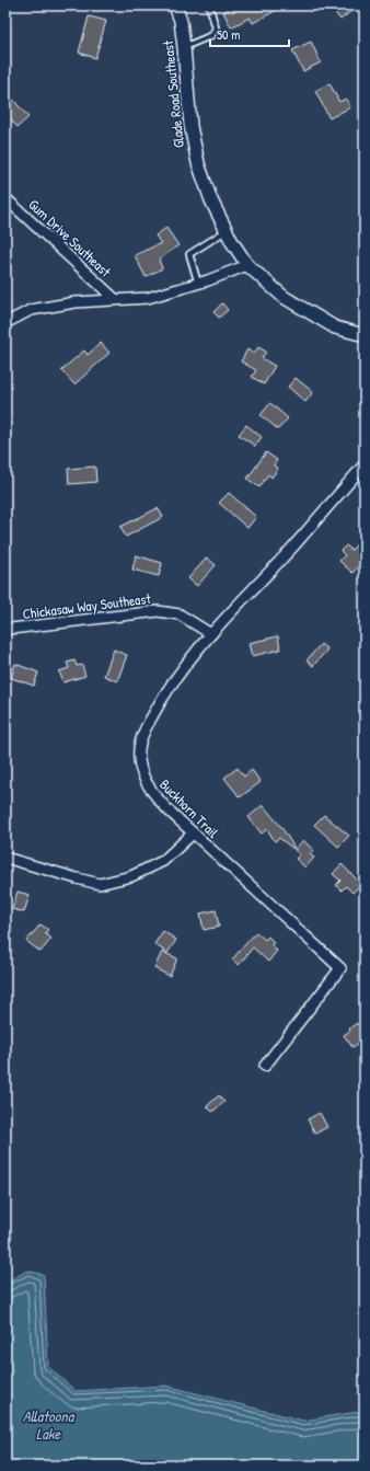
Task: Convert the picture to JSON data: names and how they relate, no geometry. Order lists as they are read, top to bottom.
{
  "streets": {
    "street": [
      "Glade Road Southeast",
      "Gum Drive Southeast",
      "Chickasaw Way Southeast",
      "Buckhorn Trail"
    ]
  },
  "crossings": [
    ["Chickasaw Way Southeast", "Buckhorn Trail"]
  ],
  "water": ["Allatoona Lake"],
  "scale_bar": "50 m"
}
